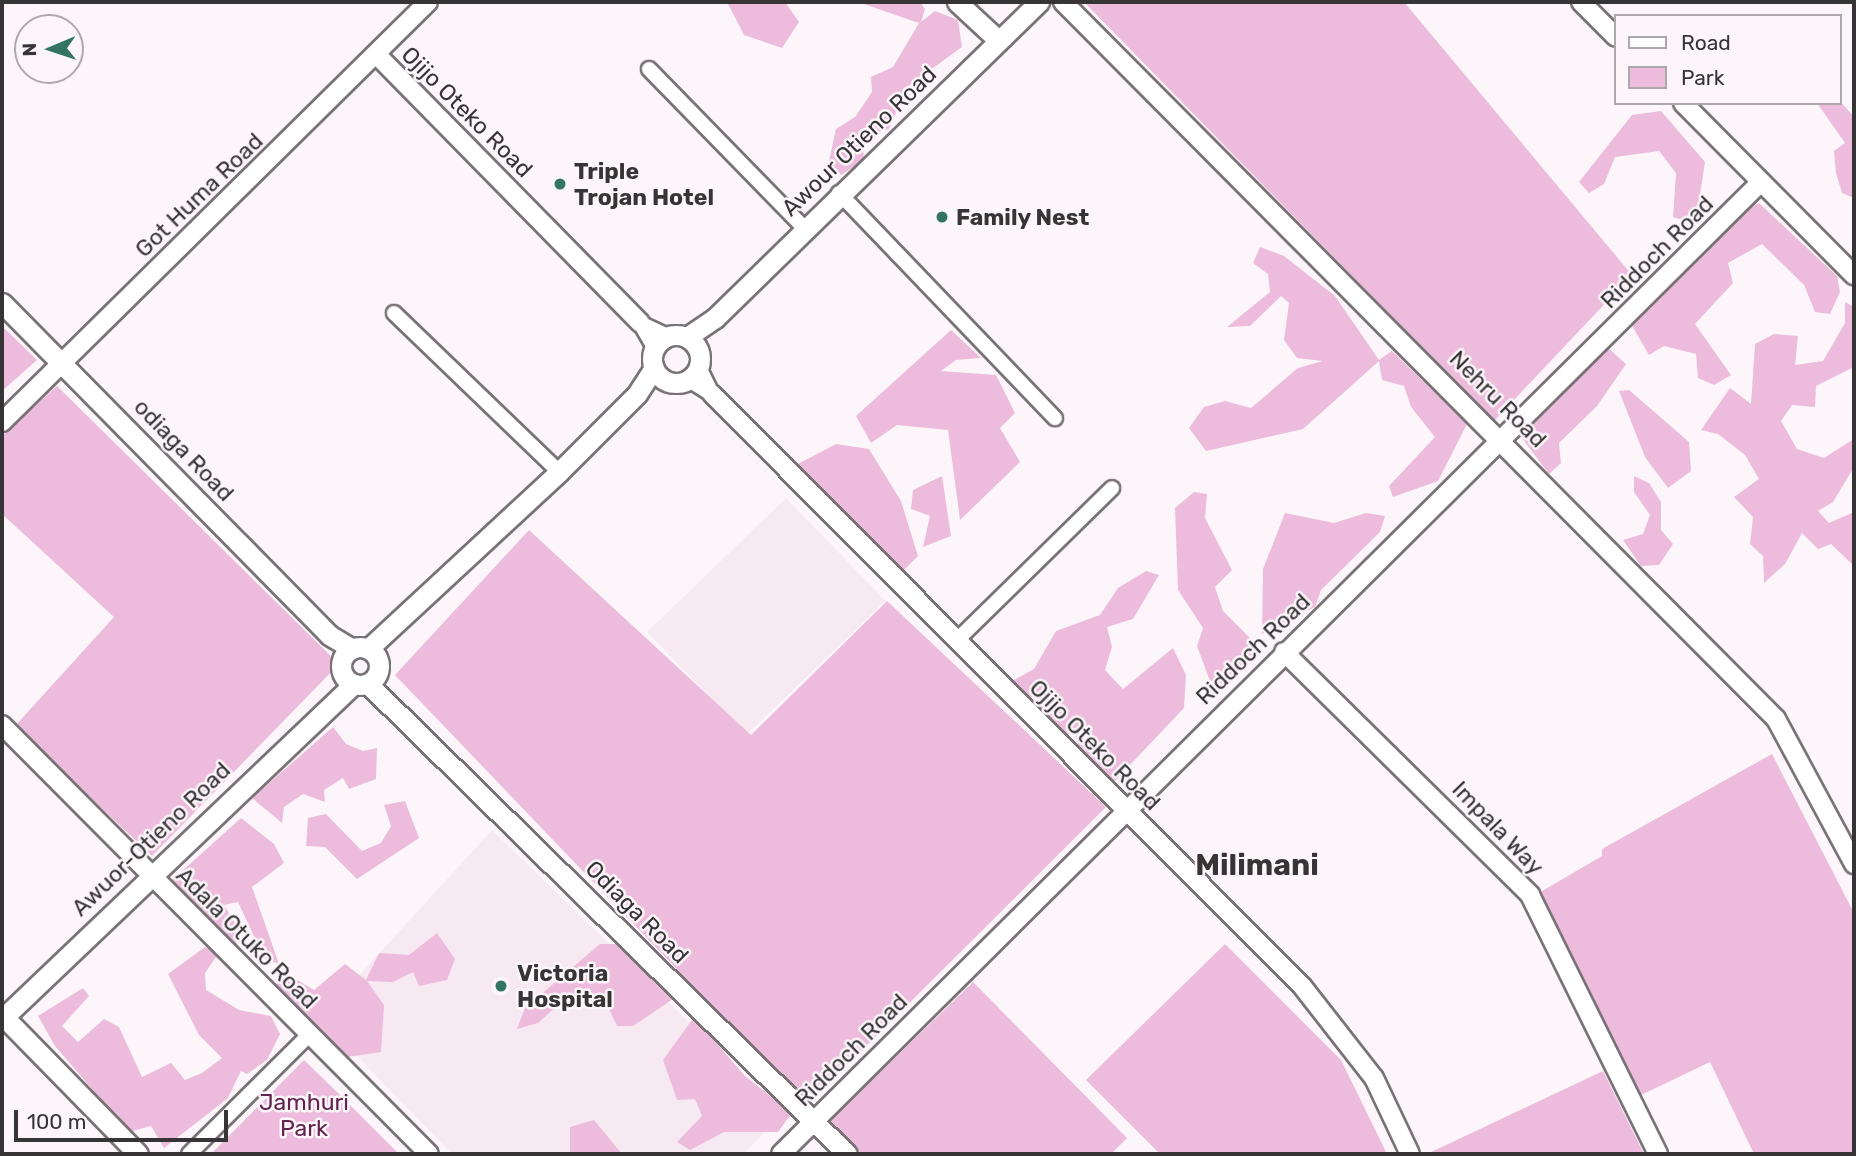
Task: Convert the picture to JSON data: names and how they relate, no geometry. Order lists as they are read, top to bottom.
{
  "streets": {
    "main road": [
      "Awour Otieno Road",
      "odiaga Road",
      "Awuor-Otieno Road",
      "Odiaga Road"
    ],
    "street": [
      "Ojijo Oteko Road",
      "Got Huma Road",
      "Riddoch Road",
      "Nehru Road",
      "Impala Way",
      "Adala Otuko Road"
    ]
  },
  "crossings": [
    ["Ojijo Oteko Road", "Awour Otieno Road"],
    ["Ojijo Oteko Road", "Got Huma Road"],
    ["Ojijo Oteko Road", "Riddoch Road"],
    ["Got Huma Road", "odiaga Road"],
    ["Riddoch Road", "Nehru Road"],
    ["Riddoch Road", "Impala Way"],
    ["Riddoch Road", "Odiaga Road"],
    ["odiaga Road", "Awuor-Otieno Road"],
    ["odiaga Road", "Odiaga Road"],
    ["Awuor-Otieno Road", "Odiaga Road"],
    ["Awuor-Otieno Road", "Adala Otuko Road"]
  ],
  "districts": ["Milimani"],
  "parks": ["Jamhuri Park"],
  "places": ["Triple Trojan Hotel", "Family Nest", "Victoria Hospital"],
  "legend": ["Road", "Park"],
  "scale_bar": "100 m",
  "north": "left"
}
